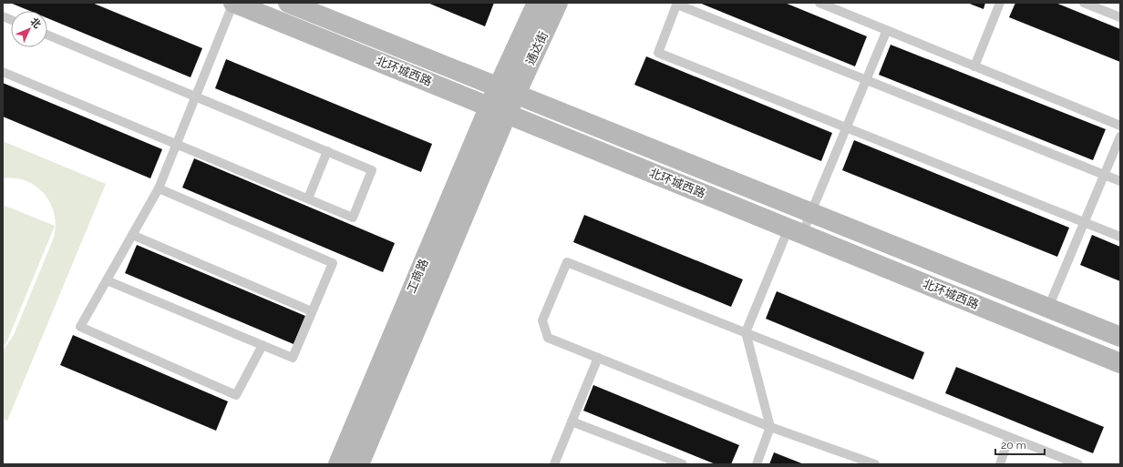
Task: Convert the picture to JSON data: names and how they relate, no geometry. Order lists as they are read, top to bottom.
{
  "streets": {
    "main road": ["通达街", "北环城西路", "工商路"]
  },
  "crossings": [
    ["通达街", "北环城西路"],
    ["通达街", "工商路"],
    ["北环城西路", "工商路"]
  ],
  "scale_bar": "20 m",
  "north": "top right"
}
